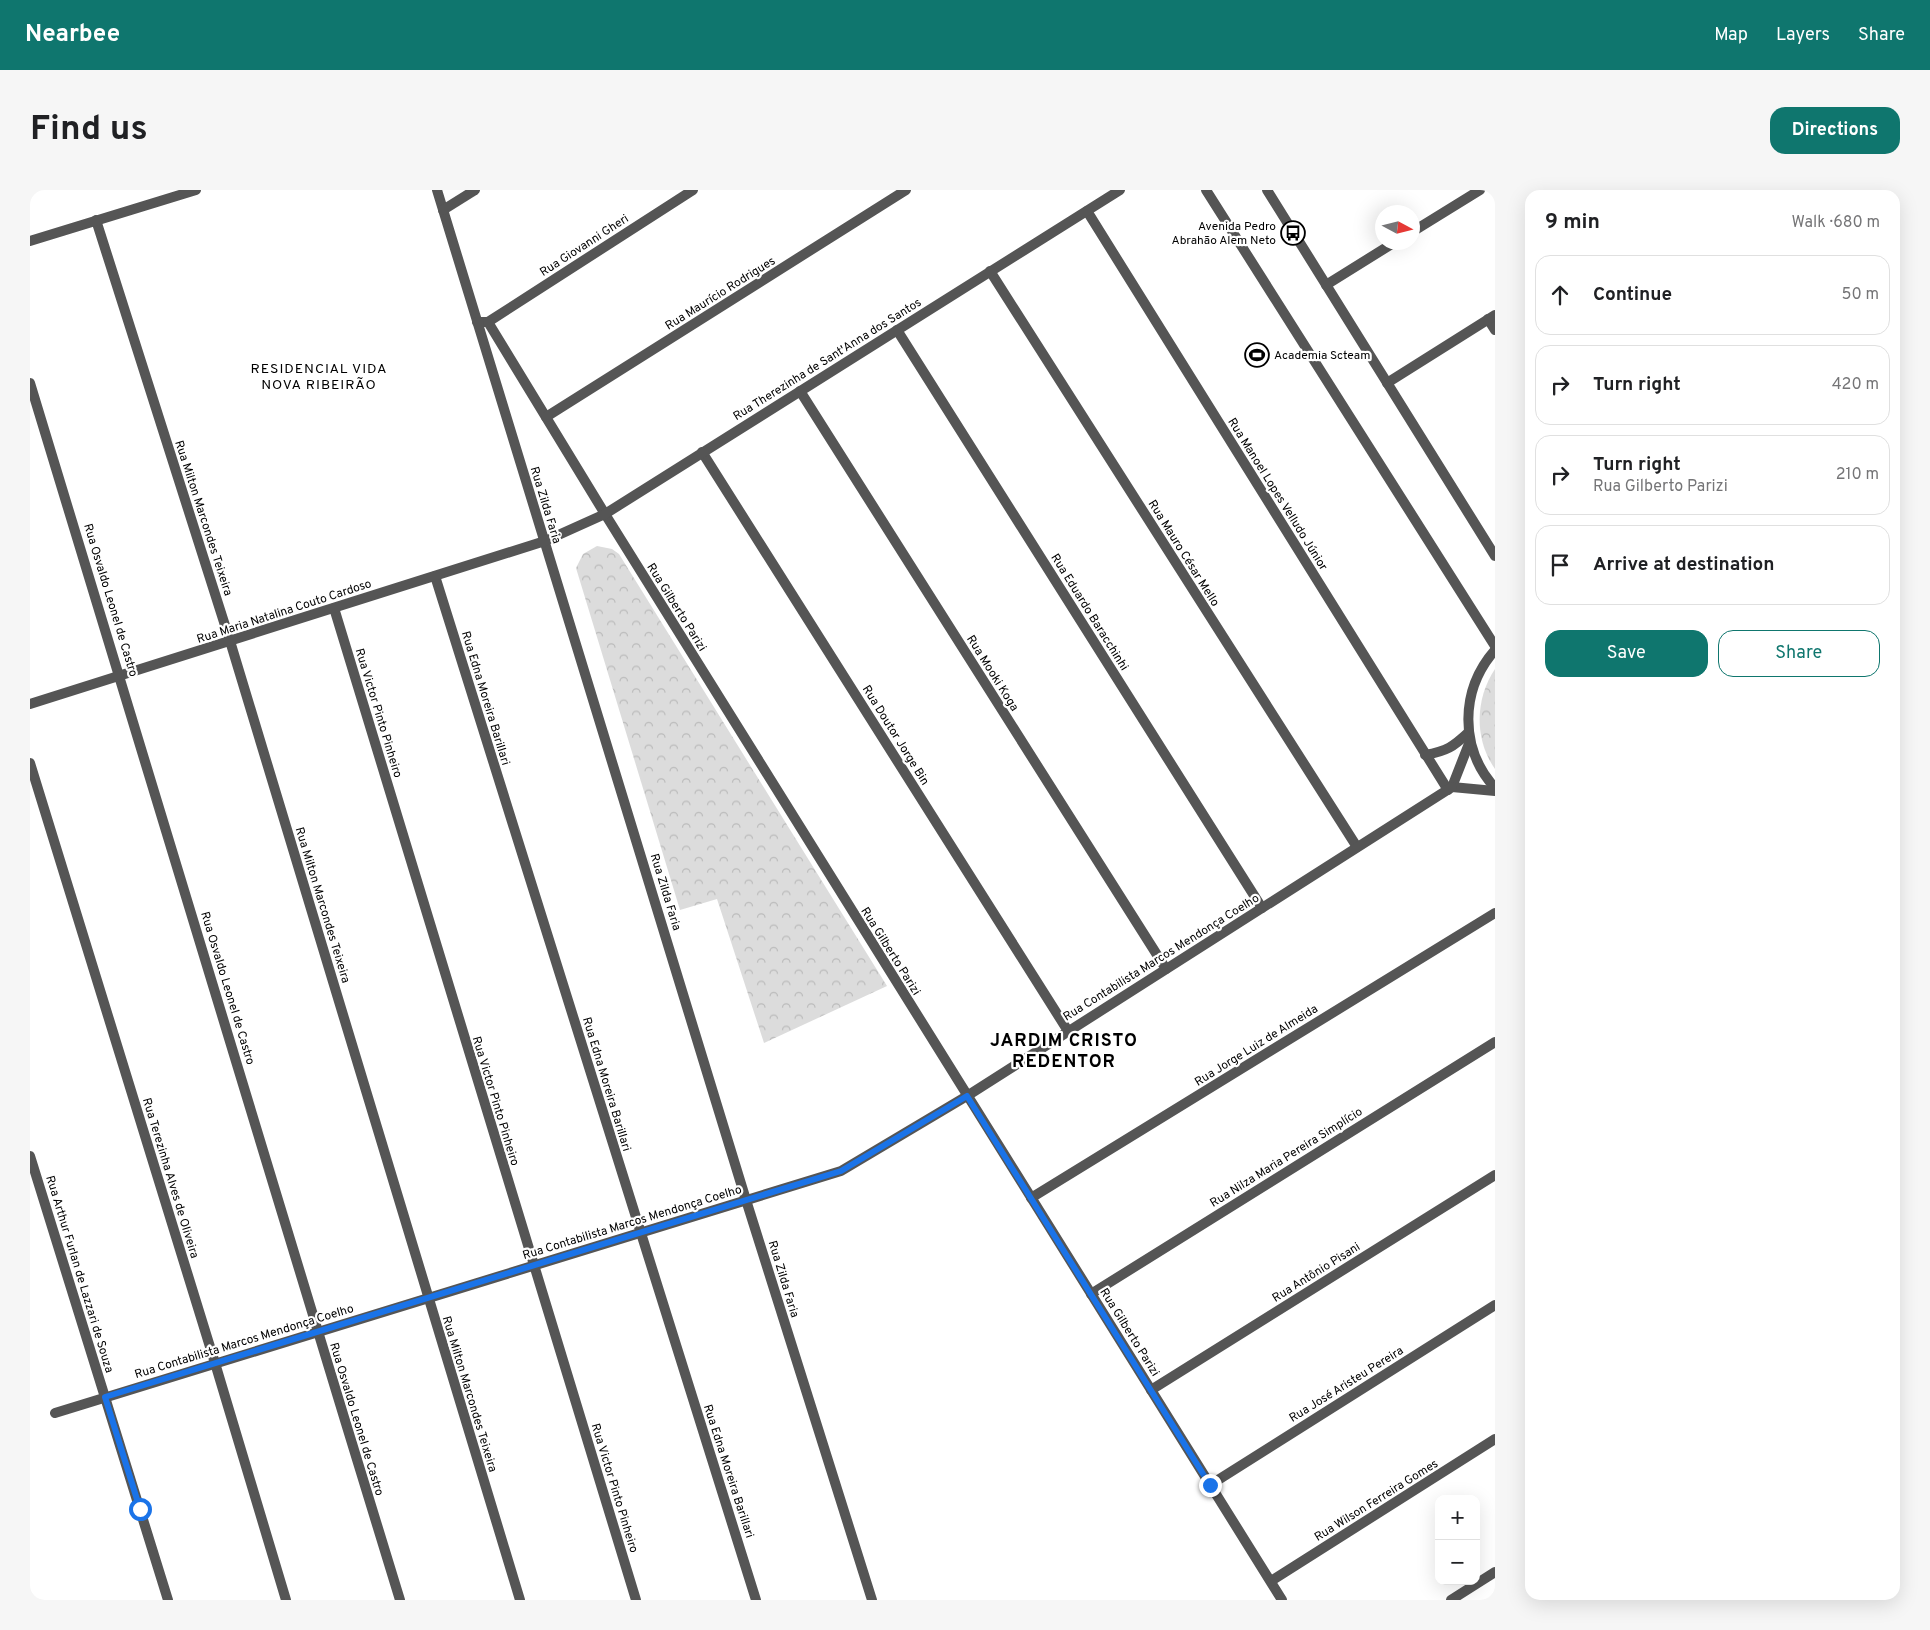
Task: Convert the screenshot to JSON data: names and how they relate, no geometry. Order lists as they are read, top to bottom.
{
  "streets": {
    "street": [
      "Rua Giovanni Gheri",
      "Rua Maurício Rodrigues",
      "Rua Therezinha de Sant'Anna dos Santos",
      "Rua Manoel Lopes Velludo Júnior",
      "Rua Zilda Faria",
      "Rua Milton Marcondes Teixeira",
      "Rua Mauro César Mello",
      "Rua Osvaldo Leonel de Castro",
      "Rua Gilberto Parizi",
      "Rua Maria Natalina Couto Cardoso",
      "Rua Eduardo Baracchinhi",
      "Rua Mooki Koga",
      "Rua Edna Moreira Barillari",
      "Rua Victor Pinto Pinheiro",
      "Rua Doutor Jorge Bin",
      "Rua Contabilista Marcos Mendonça Coelho",
      "Rua Jorge Luiz de Almeida",
      "Rua Nilza Maria Pereira Simplício",
      "Rua Terezinha Alves de Oliveira",
      "Rua Antônio Pisani",
      "Rua Arthur Furlan de Lazzari de Souza",
      "Rua José Aristeu Pereira",
      "Rua Wilson Ferreira Gomes"
    ]
  },
  "crossings": [
    ["Rua Giovanni Gheri", "Rua Gilberto Parizi"],
    ["Rua Maurício Rodrigues", "Rua Gilberto Parizi"],
    ["Rua Therezinha de Sant'Anna dos Santos", "Rua Manoel Lopes Velludo Júnior"],
    ["Rua Therezinha de Sant'Anna dos Santos", "Rua Zilda Faria"],
    ["Rua Therezinha de Sant'Anna dos Santos", "Rua Mauro César Mello"],
    ["Rua Therezinha de Sant'Anna dos Santos", "Rua Gilberto Parizi"],
    ["Rua Therezinha de Sant'Anna dos Santos", "Rua Maria Natalina Couto Cardoso"],
    ["Rua Therezinha de Sant'Anna dos Santos", "Rua Eduardo Baracchinhi"],
    ["Rua Therezinha de Sant'Anna dos Santos", "Rua Mooki Koga"],
    ["Rua Therezinha de Sant'Anna dos Santos", "Rua Doutor Jorge Bin"],
    ["Rua Manoel Lopes Velludo Júnior", "Rua Contabilista Marcos Mendonça Coelho"],
    ["Rua Zilda Faria", "Rua Maria Natalina Couto Cardoso"],
    ["Rua Zilda Faria", "Rua Contabilista Marcos Mendonça Coelho"],
    ["Rua Milton Marcondes Teixeira", "Rua Maria Natalina Couto Cardoso"],
    ["Rua Milton Marcondes Teixeira", "Rua Contabilista Marcos Mendonça Coelho"],
    ["Rua Mauro César Mello", "Rua Contabilista Marcos Mendonça Coelho"],
    ["Rua Osvaldo Leonel de Castro", "Rua Maria Natalina Couto Cardoso"],
    ["Rua Osvaldo Leonel de Castro", "Rua Contabilista Marcos Mendonça Coelho"],
    ["Rua Gilberto Parizi", "Rua Contabilista Marcos Mendonça Coelho"],
    ["Rua Gilberto Parizi", "Rua Jorge Luiz de Almeida"],
    ["Rua Gilberto Parizi", "Rua Nilza Maria Pereira Simplício"],
    ["Rua Gilberto Parizi", "Rua Antônio Pisani"],
    ["Rua Gilberto Parizi", "Rua José Aristeu Pereira"],
    ["Rua Gilberto Parizi", "Rua Wilson Ferreira Gomes"],
    ["Rua Maria Natalina Couto Cardoso", "Rua Edna Moreira Barillari"],
    ["Rua Maria Natalina Couto Cardoso", "Rua Victor Pinto Pinheiro"],
    ["Rua Eduardo Baracchinhi", "Rua Contabilista Marcos Mendonça Coelho"],
    ["Rua Mooki Koga", "Rua Contabilista Marcos Mendonça Coelho"],
    ["Rua Edna Moreira Barillari", "Rua Contabilista Marcos Mendonça Coelho"],
    ["Rua Victor Pinto Pinheiro", "Rua Contabilista Marcos Mendonça Coelho"],
    ["Rua Doutor Jorge Bin", "Rua Contabilista Marcos Mendonça Coelho"],
    ["Rua Contabilista Marcos Mendonça Coelho", "Rua Terezinha Alves de Oliveira"],
    ["Rua Contabilista Marcos Mendonça Coelho", "Rua Arthur Furlan de Lazzari de Souza"]
  ],
  "districts": ["RESIDENCIAL VIDA NOVA RIBEIRÃO", "JARDIM CRISTO REDENTOR"],
  "places": {
    "bus stop": ["Avenida Pedro Abrahão Alem Neto"],
    "sports": ["Academia Scteam"]
  },
  "north": "right",
  "page": {
    "header": "Nearbee",
    "nav": ["Map", "Layers", "Share"],
    "buttons": [
      "Directions",
      ["Save", "Share"]
    ],
    "title": "Find us",
    "heading": ["9 min", "Walk · 680 m"],
    "list": [
      ["Continue", "50 m"],
      ["Turn right", "420 m"],
      ["Turn right", "Rua Gilberto Parizi", "210 m"],
      "Arrive at destination"
    ],
    "map_buttons": ["+", "−"]
  }
}
